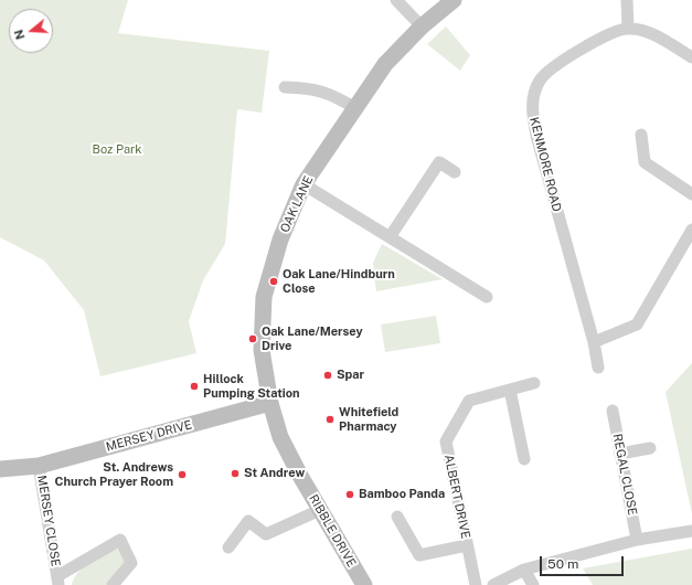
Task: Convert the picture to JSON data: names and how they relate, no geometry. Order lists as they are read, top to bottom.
{
  "streets": {
    "street": [
      "KENMORE ROAD",
      "OAK LANE",
      "MERSEY DRIVE",
      "REGAL CLOSE",
      "ALBERT DRIVE",
      "MERSEY CLOSE",
      "RIBBLE DRIVE"
    ]
  },
  "crossings": [
    ["OAK LANE", "MERSEY DRIVE"],
    ["OAK LANE", "RIBBLE DRIVE"],
    ["MERSEY DRIVE", "MERSEY CLOSE"],
    ["MERSEY DRIVE", "RIBBLE DRIVE"]
  ],
  "parks": ["Boz Park"],
  "places": [
    "Oak Lane/Hindburn Close",
    "Oak Lane/Mersey Drive",
    "Spar",
    "Hillock Pumping Station",
    "Whitefield Pharmacy",
    "St Andrew",
    "St. Andrews Church Prayer Room",
    "Bamboo Panda"
  ],
  "scale_bar": "50 m",
  "north": "left"
}
